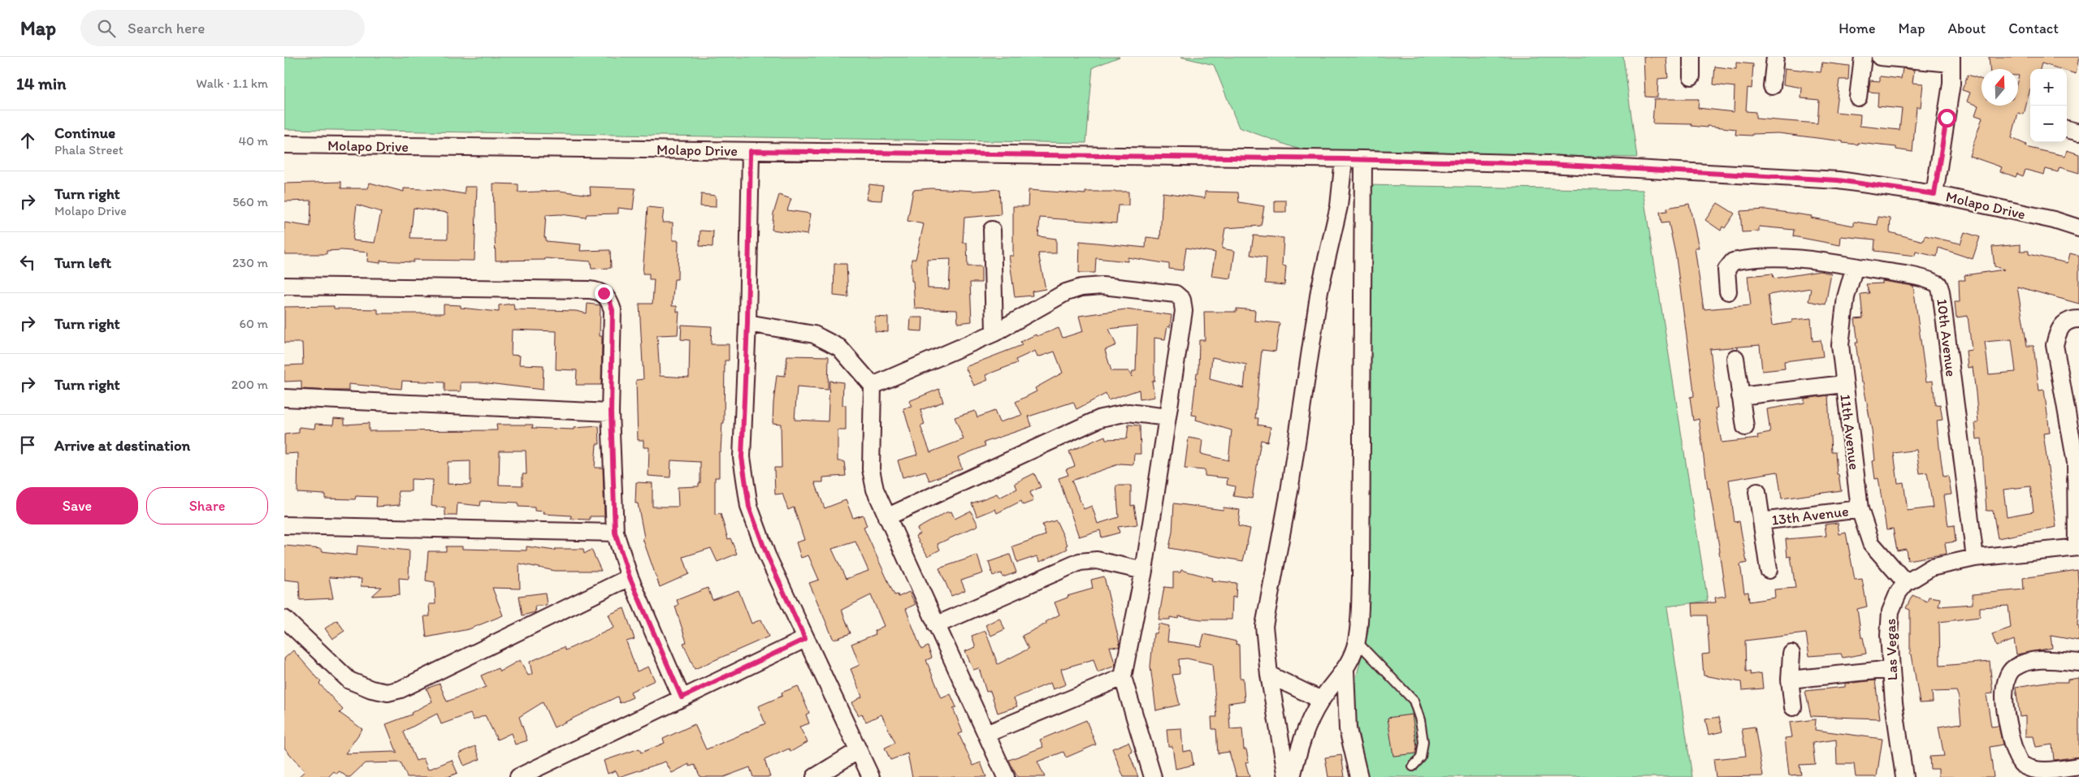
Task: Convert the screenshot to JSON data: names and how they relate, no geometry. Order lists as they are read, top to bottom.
{
  "streets": {
    "street": [
      "Molapo Drive",
      "10th Avenue",
      "11th Avenue",
      "13th Avenue",
      "Las Vegas"
    ]
  },
  "crossings": [
    ["10th Avenue", "11th Avenue"],
    ["10th Avenue", "Las Vegas"],
    ["11th Avenue", "13th Avenue"],
    ["11th Avenue", "Las Vegas"]
  ],
  "north": "top",
  "page": {
    "header": "Map",
    "search": "Search here",
    "nav": [
      "Home",
      "Map",
      "About",
      "Contact"
    ],
    "heading": ["14 min", "Walk · 1.1 km"],
    "map_buttons": ["+", "−"],
    "list": [
      ["Continue", "Phala Street", "40 m"],
      ["Turn right", "Molapo Drive", "560 m"],
      ["Turn left", "230 m"],
      ["Turn right", "60 m"],
      ["Turn right", "200 m"],
      "Arrive at destination"
    ],
    "buttons": ["Save", "Share"]
  }
}
